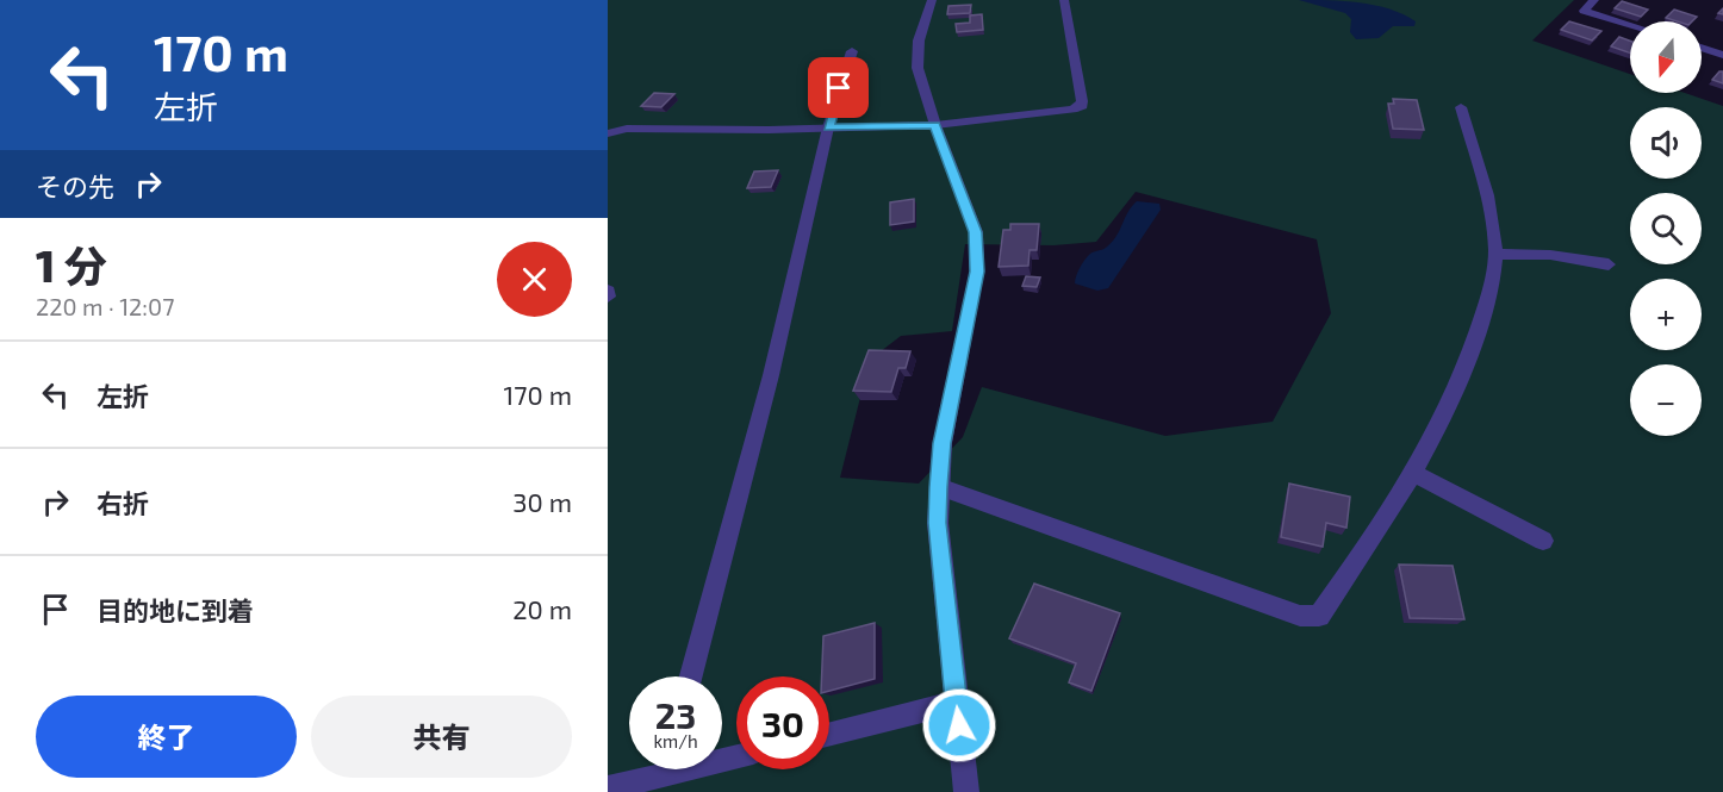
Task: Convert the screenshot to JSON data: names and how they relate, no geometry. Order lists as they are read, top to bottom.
{
  "north": "bottom",
  "page": {
    "turn": ["170 m", "左折"],
    "map_buttons": ["+", "−"],
    "then": "その先",
    "heading": ["1 分", "220 m · 12:07"],
    "list": [
      {
        "name": "左折",
        "value": "170 m"
      },
      {
        "name": "右折",
        "value": "30 m"
      },
      {
        "name": "目的地に到着",
        "value": "20 m"
      }
    ],
    "speed": "23 km/h",
    "limit": "30",
    "buttons": ["終了", "共有"]
  }
}
